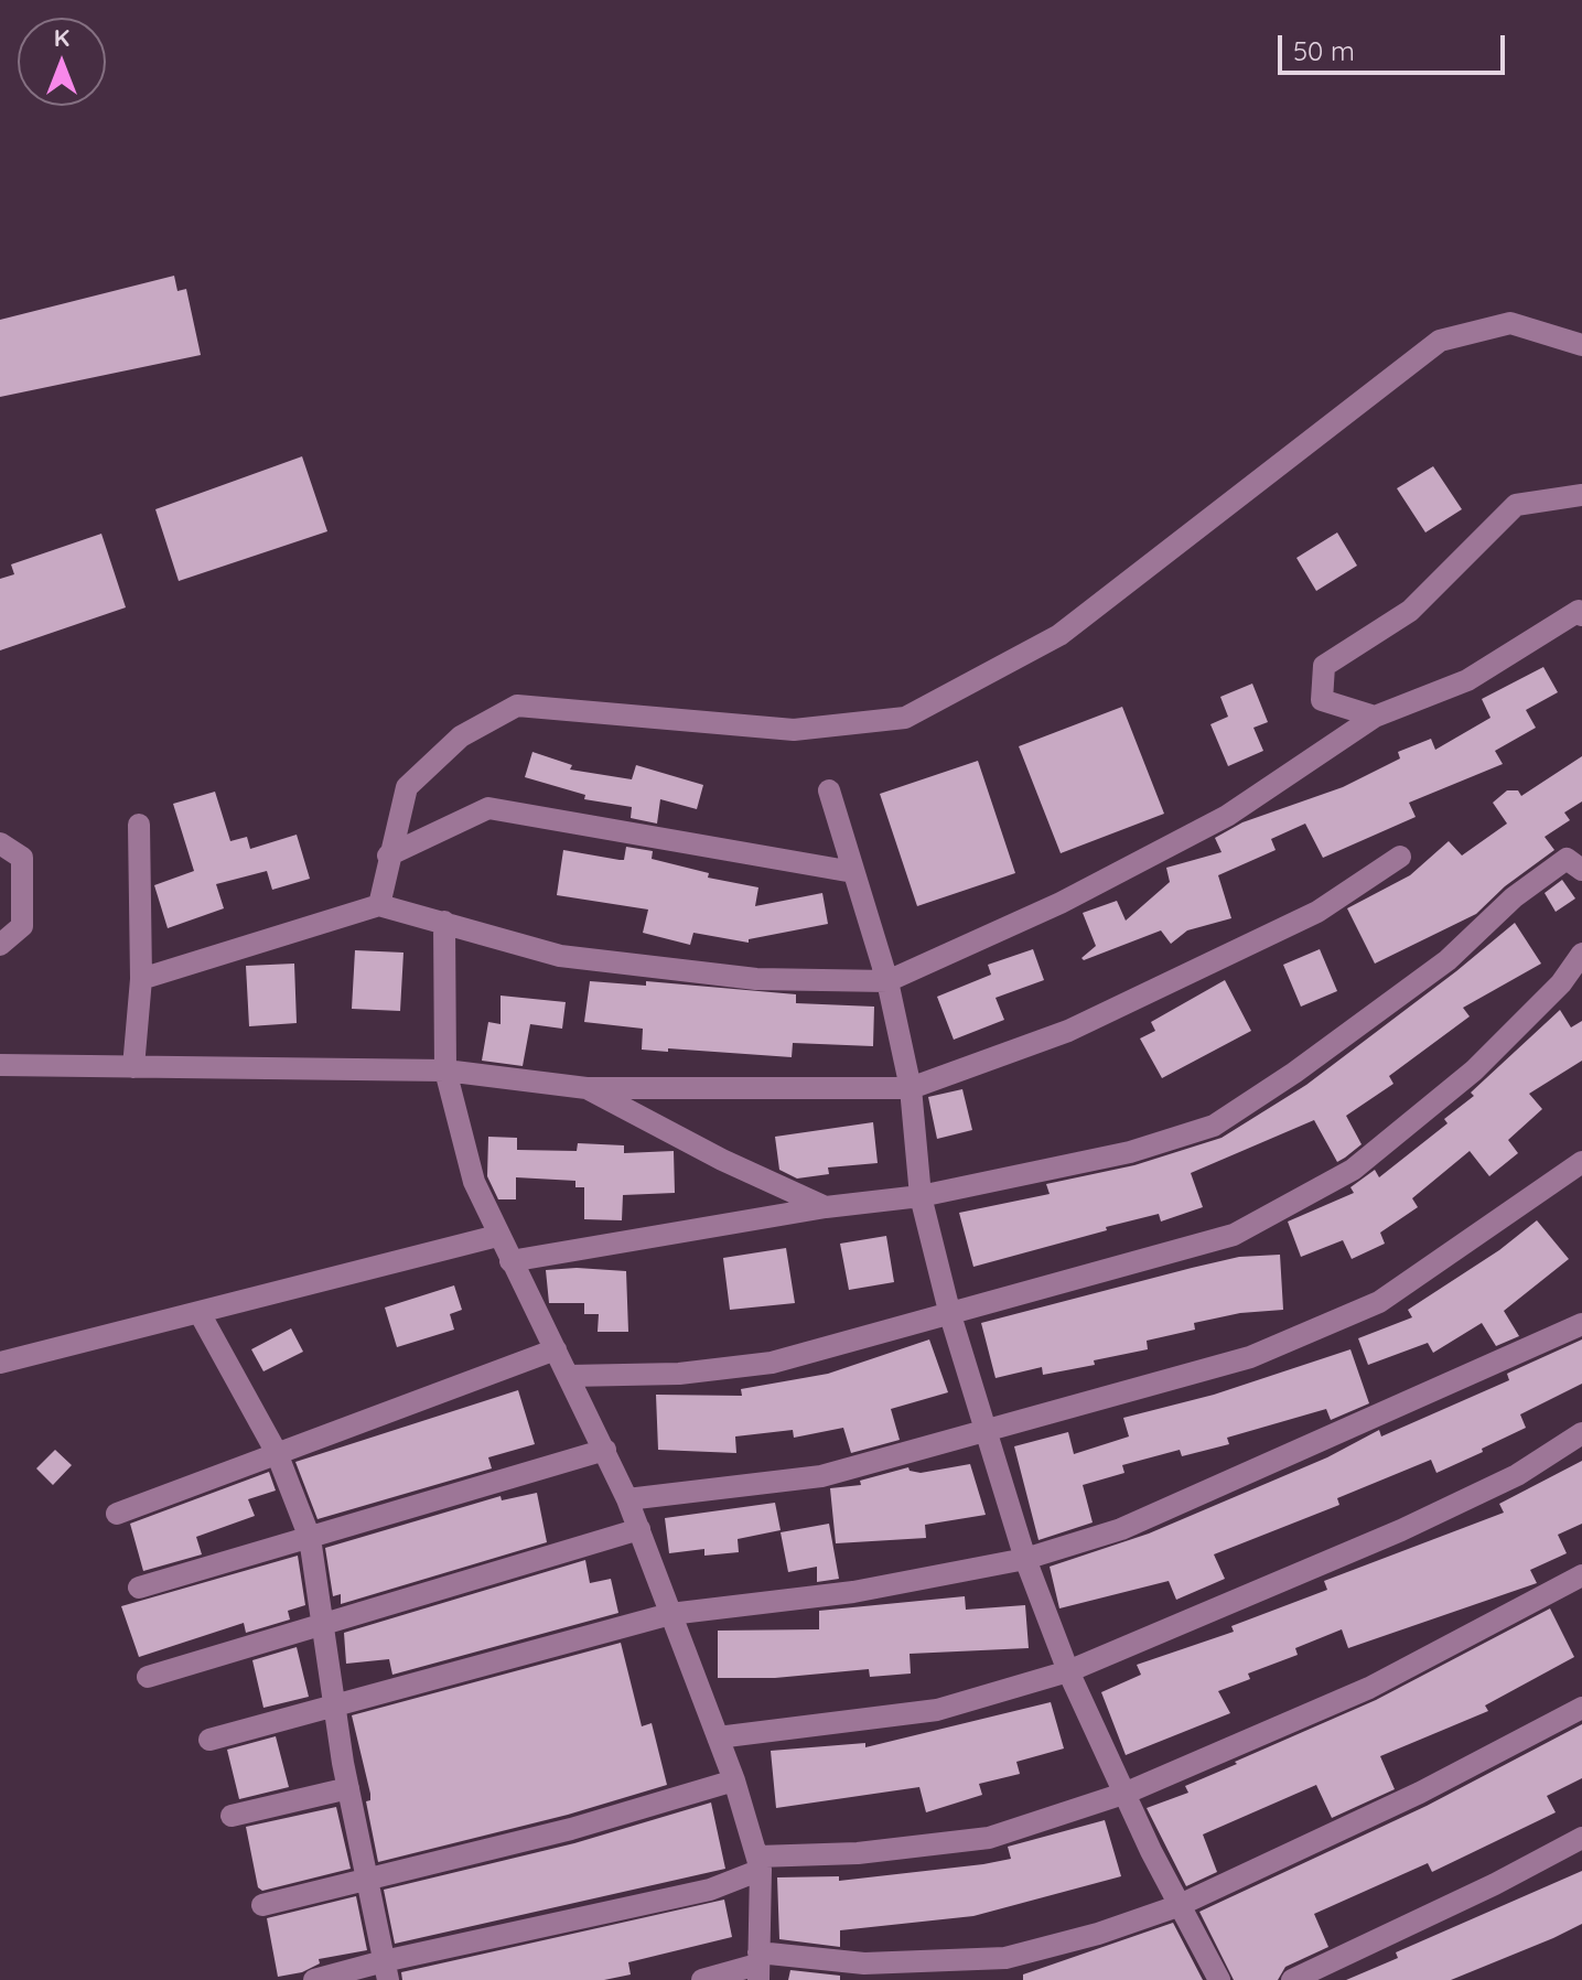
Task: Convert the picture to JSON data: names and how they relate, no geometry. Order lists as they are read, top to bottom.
{
  "scale_bar": "50 m",
  "north": "top"
}
